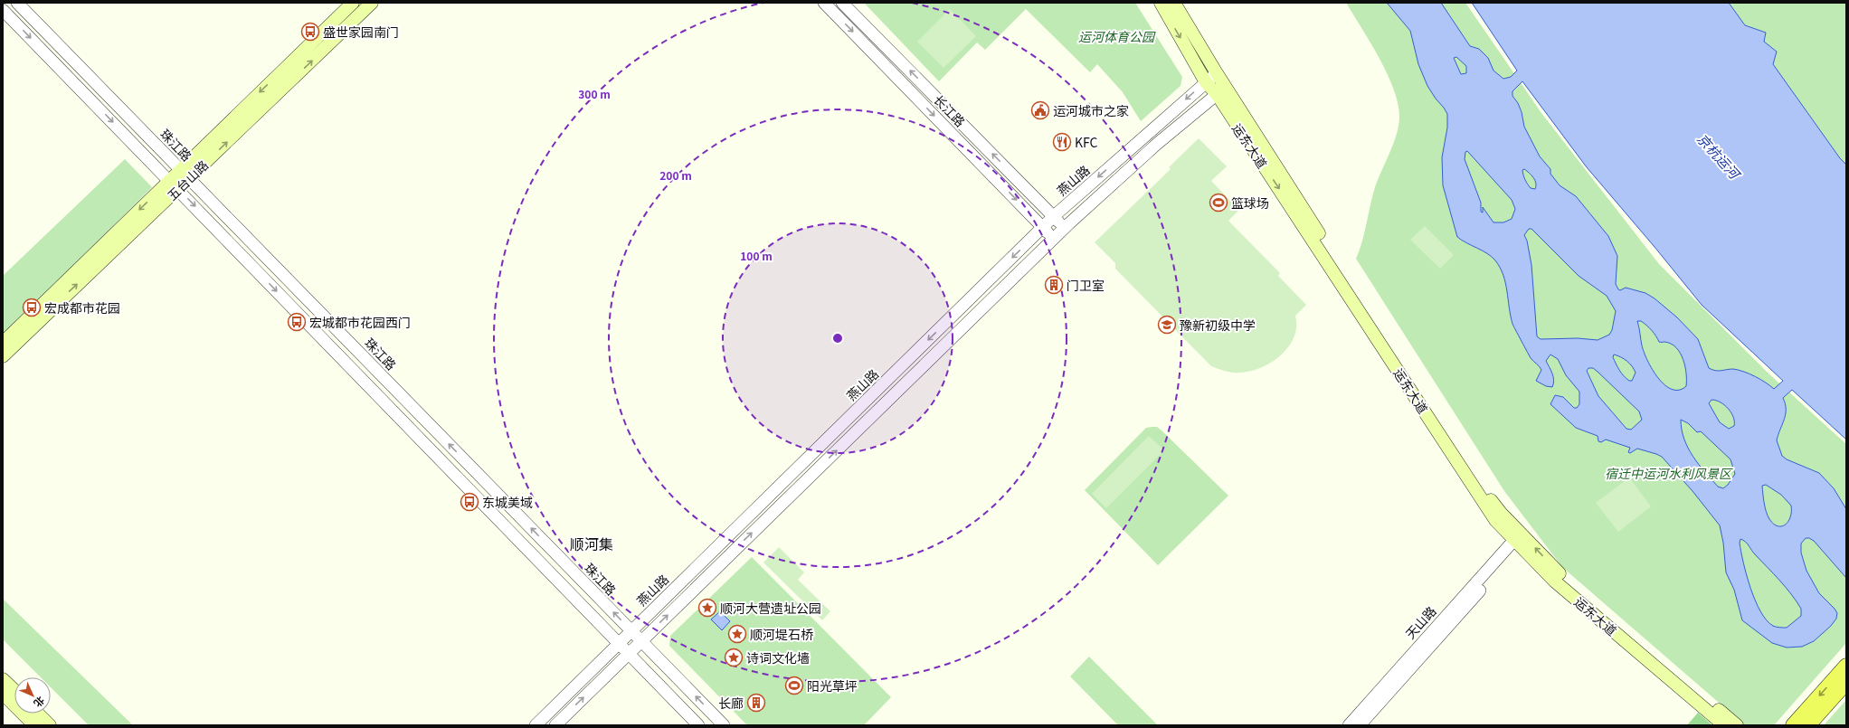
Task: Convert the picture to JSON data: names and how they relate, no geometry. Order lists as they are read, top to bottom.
{
  "streets": {
    "main road": ["运东大道", "五台山路"],
    "street": [
      "长江路",
      "珠江路",
      "燕山路",
      "天山路"
    ]
  },
  "crossings": [
    ["长江路", "燕山路"],
    ["珠江路", "五台山路"],
    ["珠江路", "燕山路"],
    ["运东大道", "燕山路"],
    ["运东大道", "天山路"]
  ],
  "districts": ["顺河集"],
  "water": ["京杭运河"],
  "parks": ["运河体育公园", "宿迁中运河水利风景区"],
  "places": {
    "bus stop": [
      "盛世家园南门",
      "宏成都市花园",
      "宏城都市花园西门",
      "东城美域"
    ],
    "public building": ["运河城市之家"],
    "restaurant": ["KFC"],
    "sports": ["篮球场", "阳光草坪"],
    "building": ["门卫室", "长廊"],
    "school or university": ["豫新初级中学"],
    "place": ["顺河大营遗址公园", "顺河堤石桥", "诗词文化墙"]
  },
  "north": "bottom right",
  "rings": ["300 m", "200 m", "100 m"]
}
